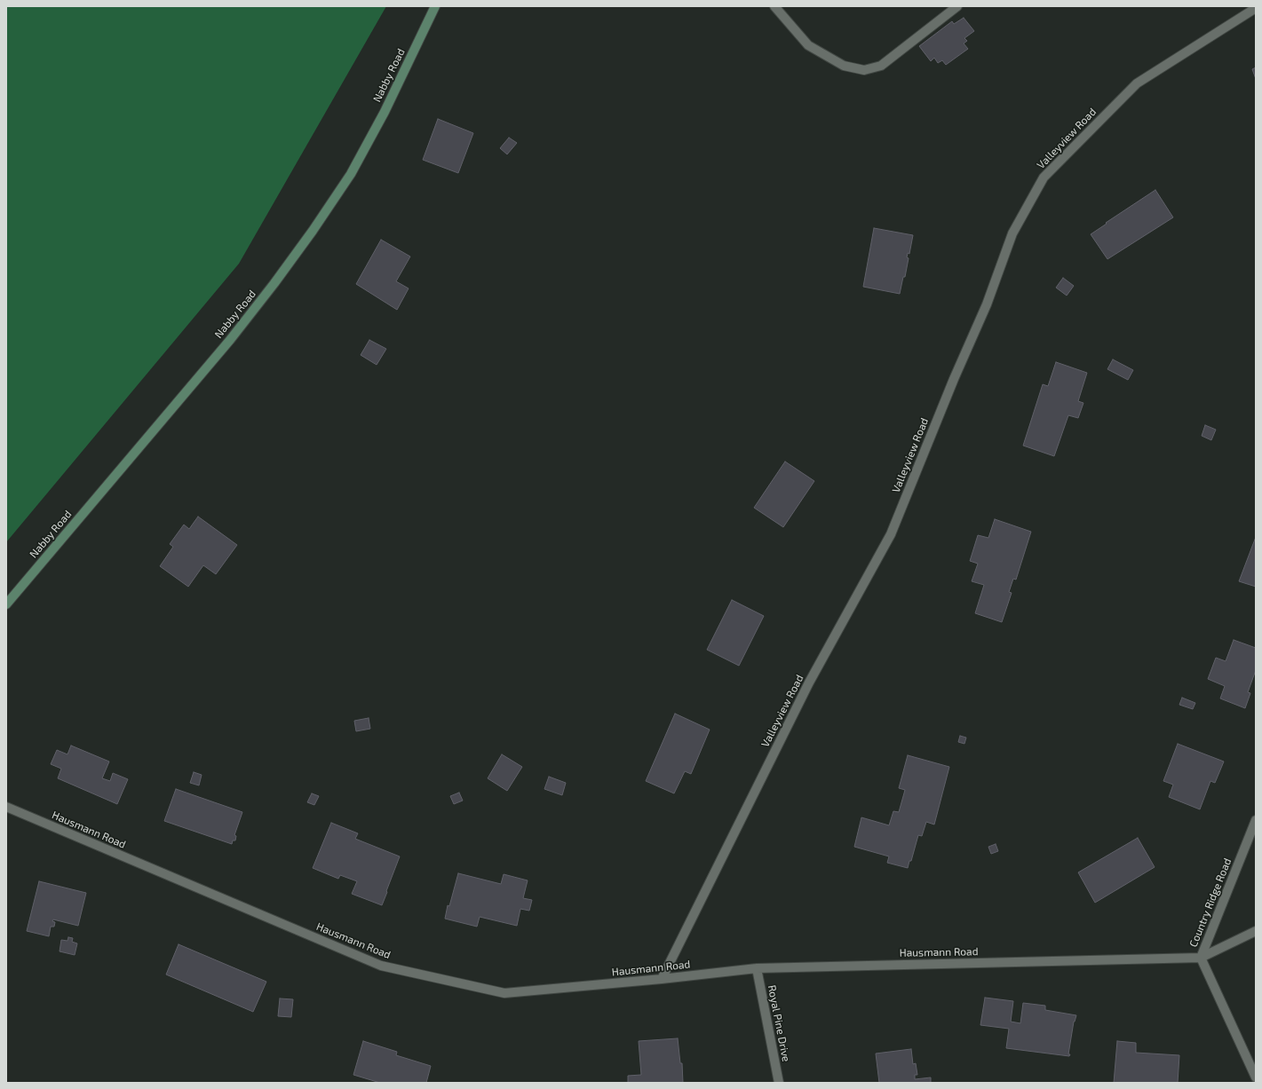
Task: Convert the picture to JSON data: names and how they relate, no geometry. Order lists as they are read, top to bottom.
{
  "streets": {
    "main road": ["Nabby Road"],
    "street": [
      "Valleyview Road",
      "Hausmann Road",
      "Country Ridge Road",
      "Royal Pine Drive"
    ]
  },
  "crossings": [
    ["Valleyview Road", "Hausmann Road"],
    ["Hausmann Road", "Country Ridge Road"],
    ["Hausmann Road", "Royal Pine Drive"]
  ]
}
